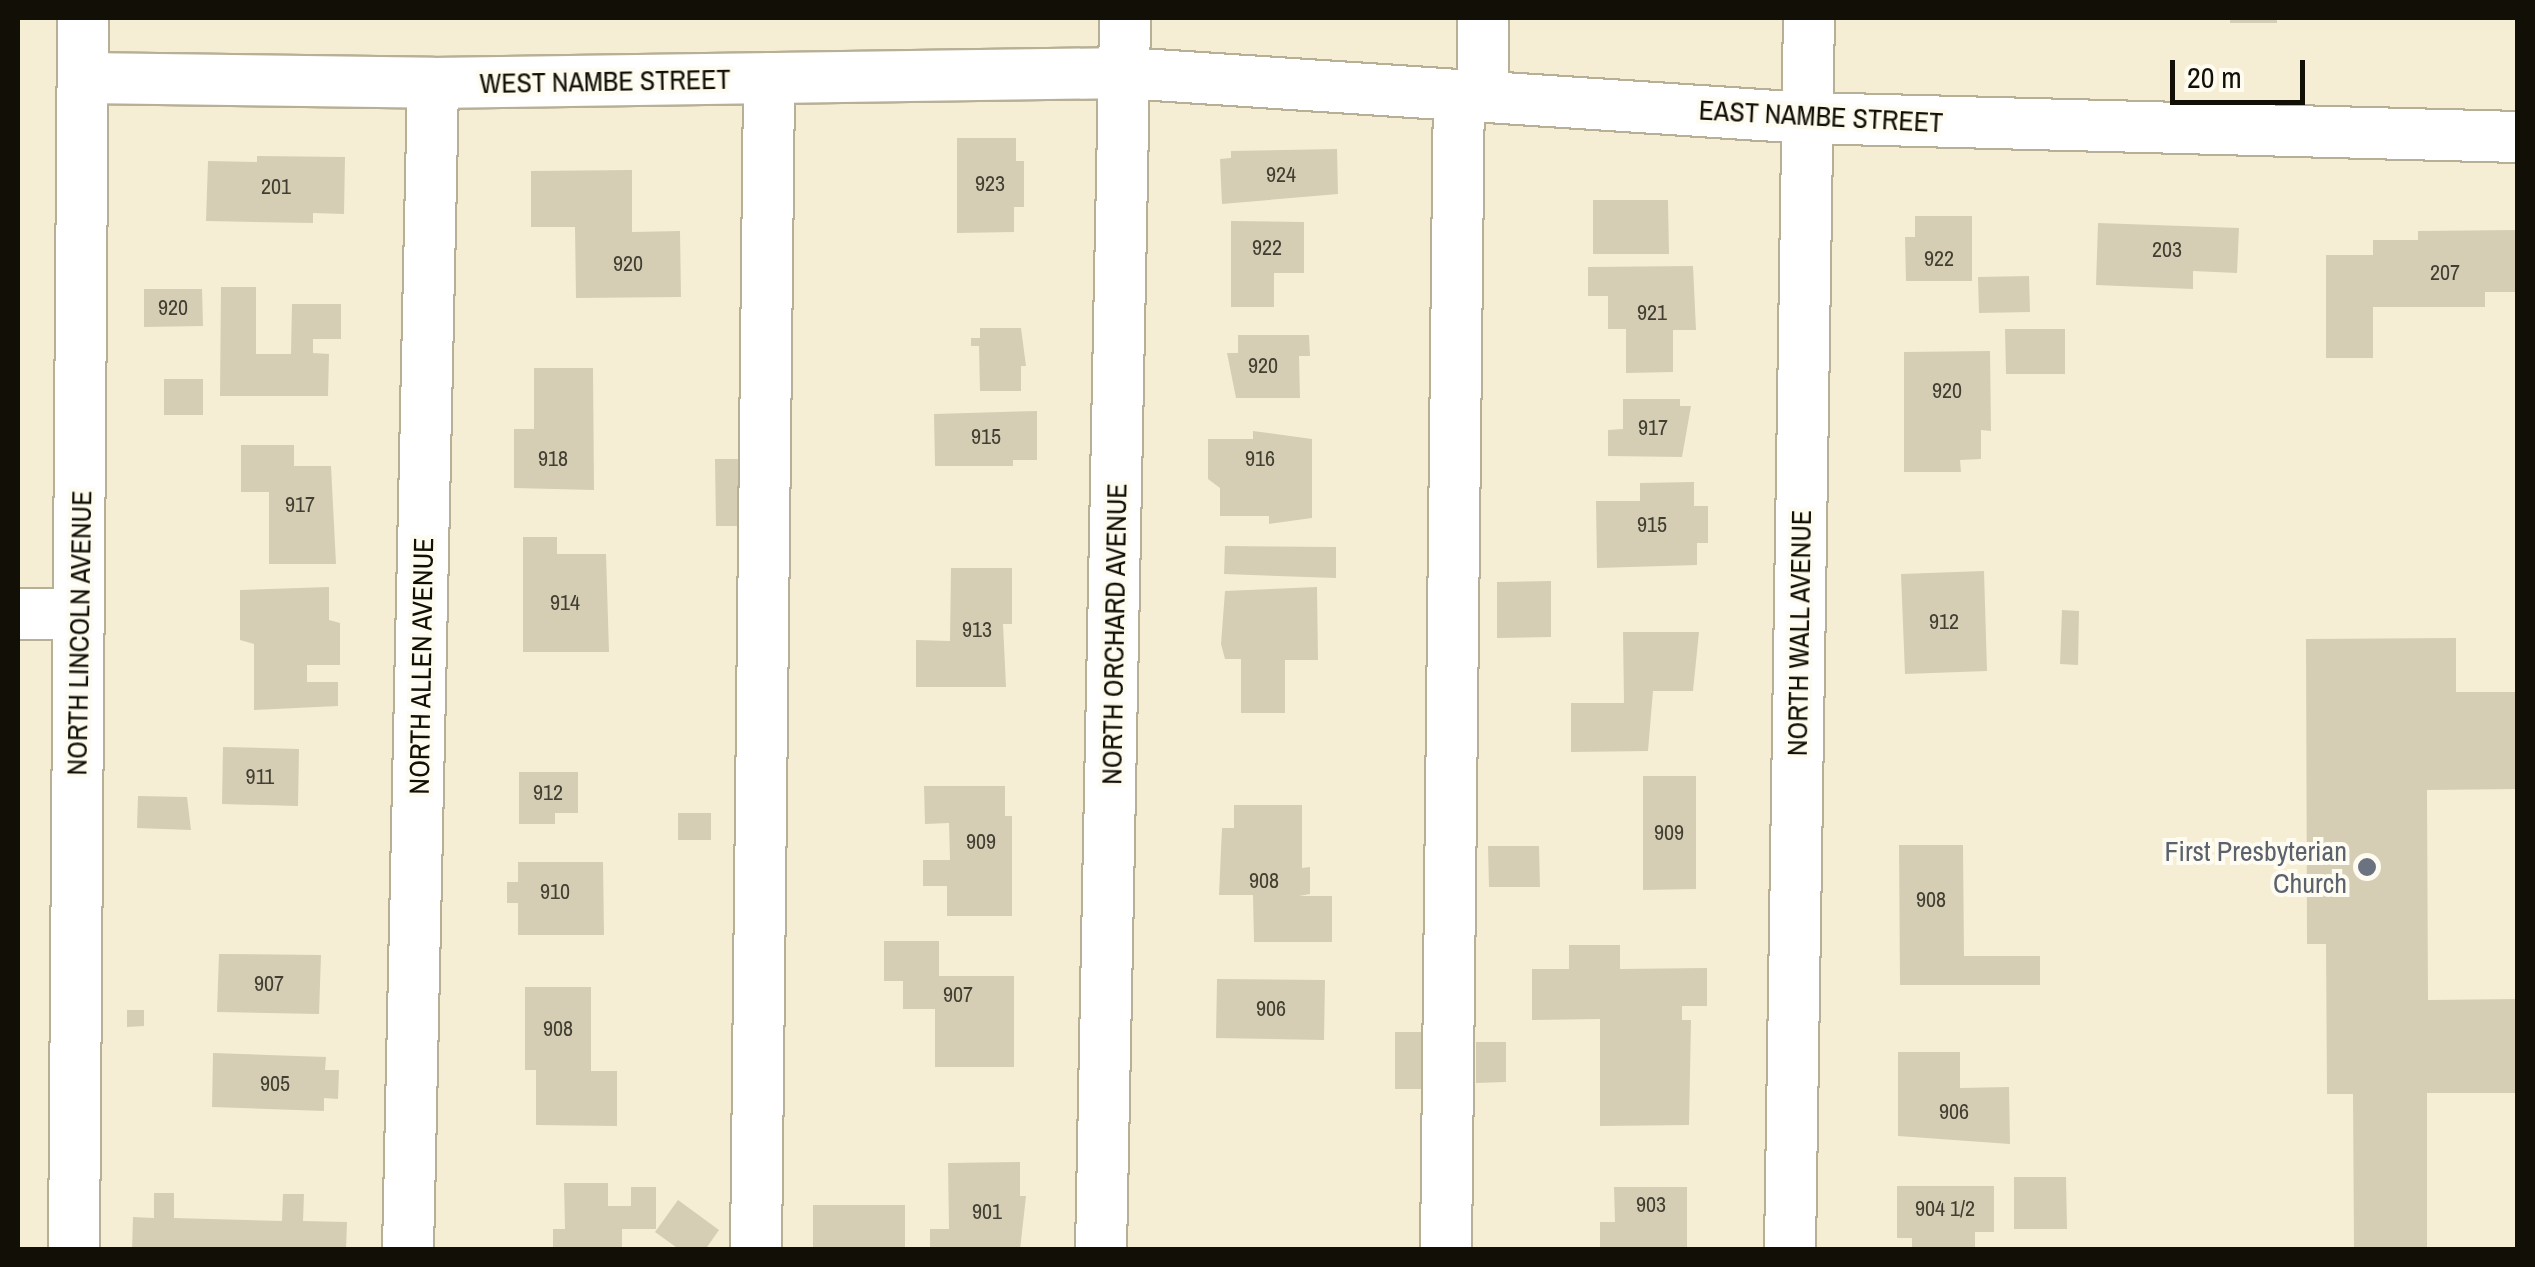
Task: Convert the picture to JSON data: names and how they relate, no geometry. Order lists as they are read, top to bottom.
{
  "streets": {
    "street": [
      "WEST NAMBE STREET",
      "EAST NAMBE STREET",
      "NORTH LINCOLN AVENUE",
      "NORTH WALL AVENUE",
      "NORTH ORCHARD AVENUE",
      "NORTH ALLEN AVENUE"
    ]
  },
  "crossings": [
    ["WEST NAMBE STREET", "EAST NAMBE STREET"],
    ["WEST NAMBE STREET", "NORTH LINCOLN AVENUE"],
    ["WEST NAMBE STREET", "NORTH ORCHARD AVENUE"],
    ["WEST NAMBE STREET", "NORTH ALLEN AVENUE"],
    ["EAST NAMBE STREET", "NORTH WALL AVENUE"],
    ["EAST NAMBE STREET", "NORTH ORCHARD AVENUE"]
  ],
  "places": ["First Presbyterian Church"],
  "house_numbers": [
    "924",
    "923",
    "201",
    "922",
    "203",
    "922",
    "920",
    "207",
    "920",
    "921",
    "920",
    "920",
    "917",
    "915",
    "918",
    "916",
    "917",
    "915",
    "914",
    "912",
    "913",
    "911",
    "912",
    "909",
    "909",
    "908",
    "910",
    "908",
    "907",
    "907",
    "906",
    "908",
    "905",
    "906",
    "903",
    "904 1/2",
    "901"
  ],
  "scale_bar": "20 m"
}
